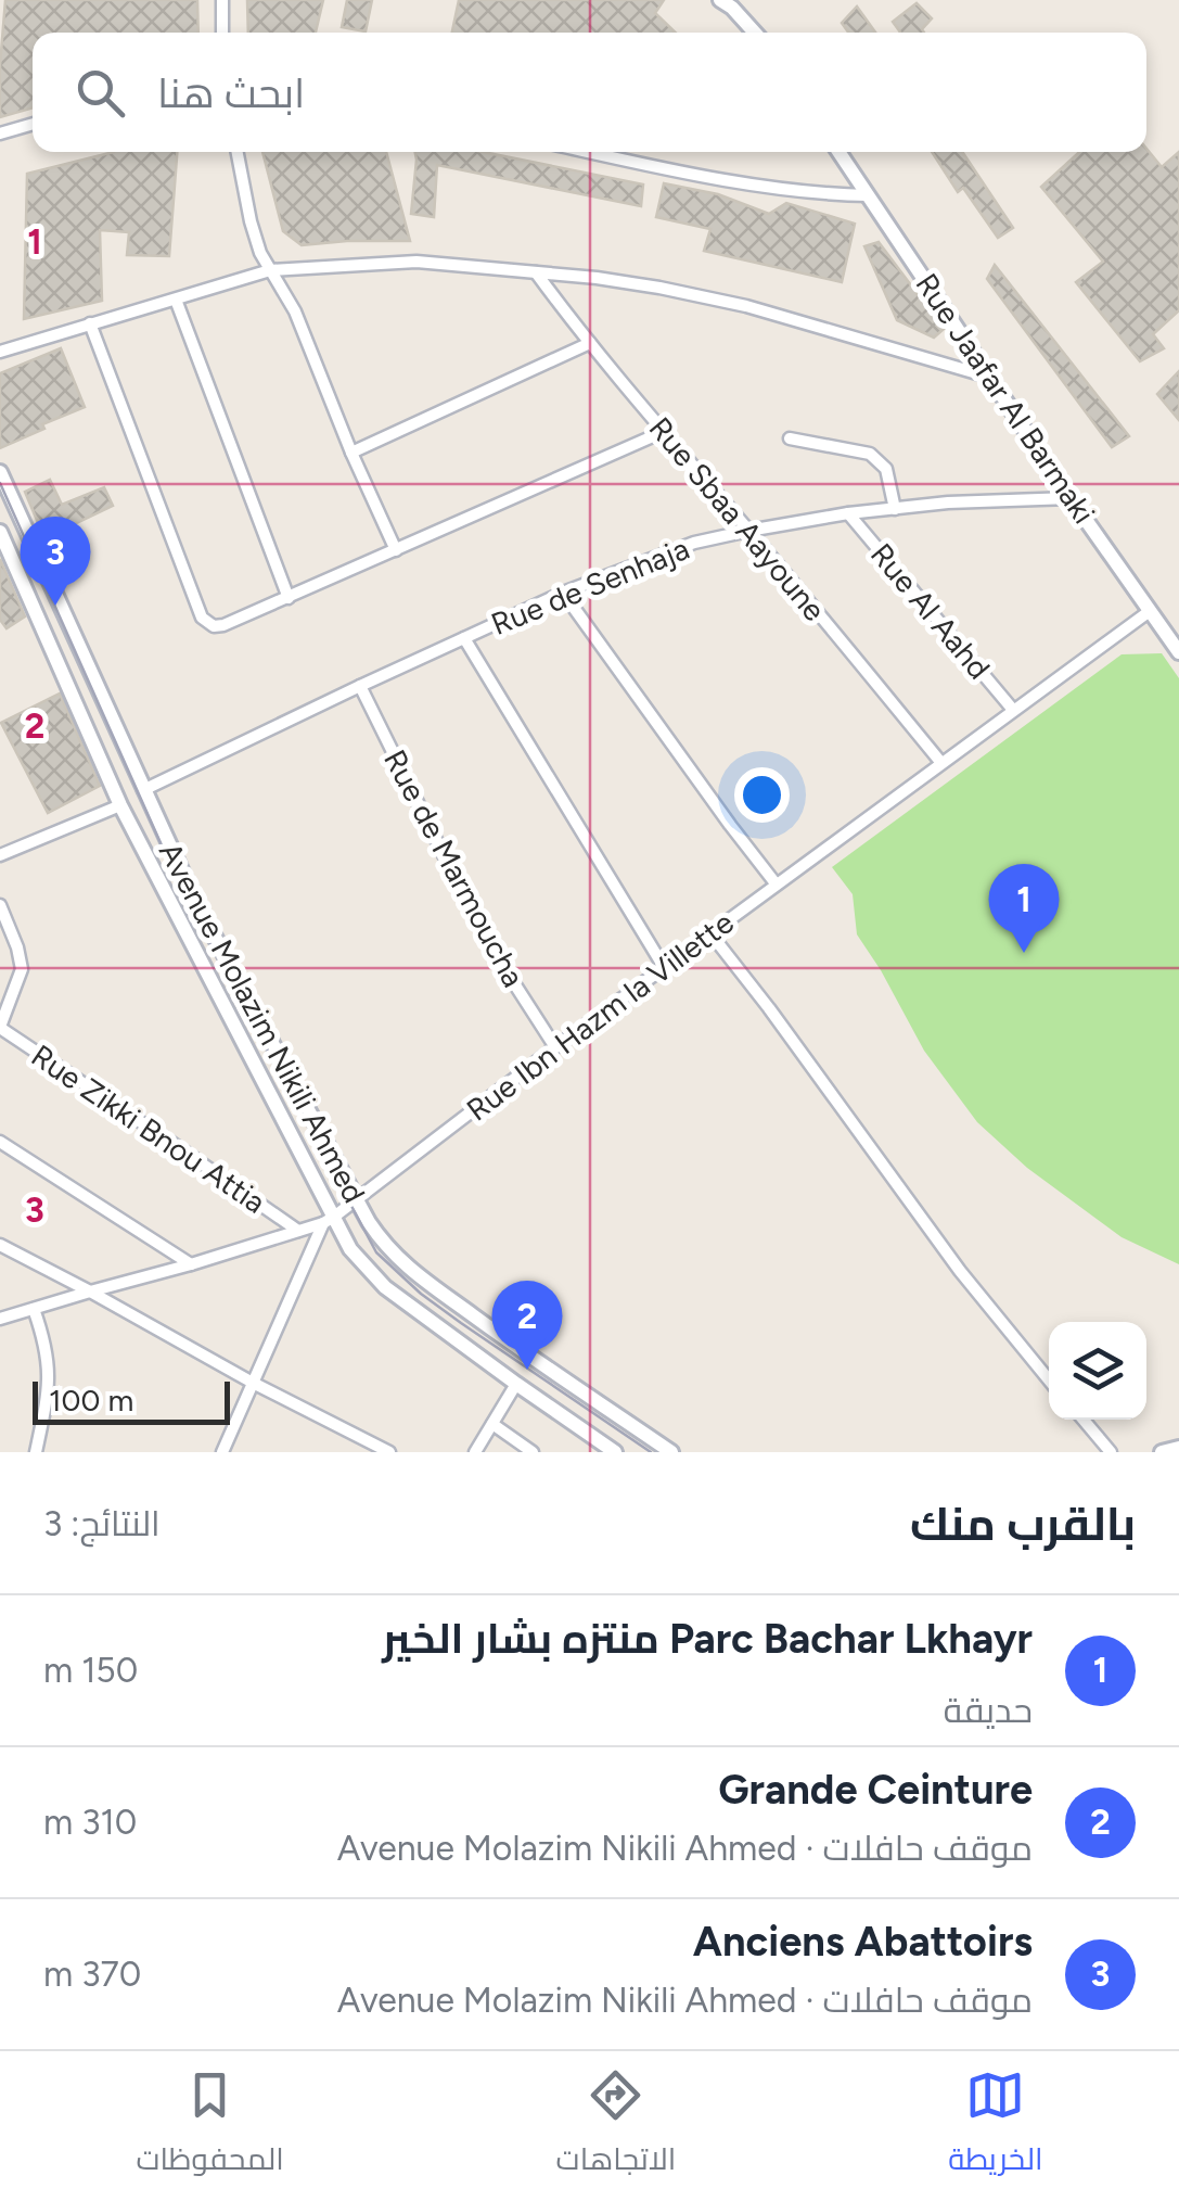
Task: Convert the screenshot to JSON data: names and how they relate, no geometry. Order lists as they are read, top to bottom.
{
  "streets": {
    "street": [
      "Rue Jaafar Al Barmaki",
      "Rue Sbaa Aayoune",
      "Rue de Senhaja",
      "Rue Al Aahd",
      "Rue de Marmoucha",
      "Rue Ibn Hazm la Villette",
      "Avenue Molazim Nikili Ahmed",
      "Rue Zikki Bnou Attia"
    ]
  },
  "crossings": [
    ["Rue Jaafar Al Barmaki", "Rue de Senhaja"],
    ["Rue Jaafar Al Barmaki", "Rue Ibn Hazm la Villette"],
    ["Rue Sbaa Aayoune", "Rue de Senhaja"],
    ["Rue Sbaa Aayoune", "Rue Ibn Hazm la Villette"],
    ["Rue de Senhaja", "Rue Al Aahd"],
    ["Rue de Senhaja", "Rue de Marmoucha"],
    ["Rue de Senhaja", "Avenue Molazim Nikili Ahmed"],
    ["Rue Al Aahd", "Rue Ibn Hazm la Villette"],
    ["Rue de Marmoucha", "Rue Ibn Hazm la Villette"],
    ["Rue Ibn Hazm la Villette", "Avenue Molazim Nikili Ahmed"],
    ["Rue Ibn Hazm la Villette", "Rue Zikki Bnou Attia"]
  ],
  "scale_bar": "100 m",
  "page": {
    "search": "ابحث هنا",
    "pins": ["3", "1", "2"],
    "scale": "100 m",
    "heading": ["بالقرب منك", "النتائج: 3"],
    "list": [
      {
        "mark": "1",
        "name": "Parc Bachar Lkhayr منتزه بشار الخير",
        "note": "حديقة",
        "value": "150 m"
      },
      {
        "mark": "2",
        "name": "Grande Ceinture",
        "note": "موقف حافلات · Avenue Molazim Nikili Ahmed",
        "value": "310 m"
      },
      {
        "mark": "3",
        "name": "Anciens Abattoirs",
        "note": "موقف حافلات · Avenue Molazim Nikili Ahmed",
        "value": "370 m"
      }
    ],
    "nav": ["الخريطة", "الاتجاهات", "المحفوظات"]
  },
  "grid": {
    "rows": ["1", "2", "3"]
  }
}
